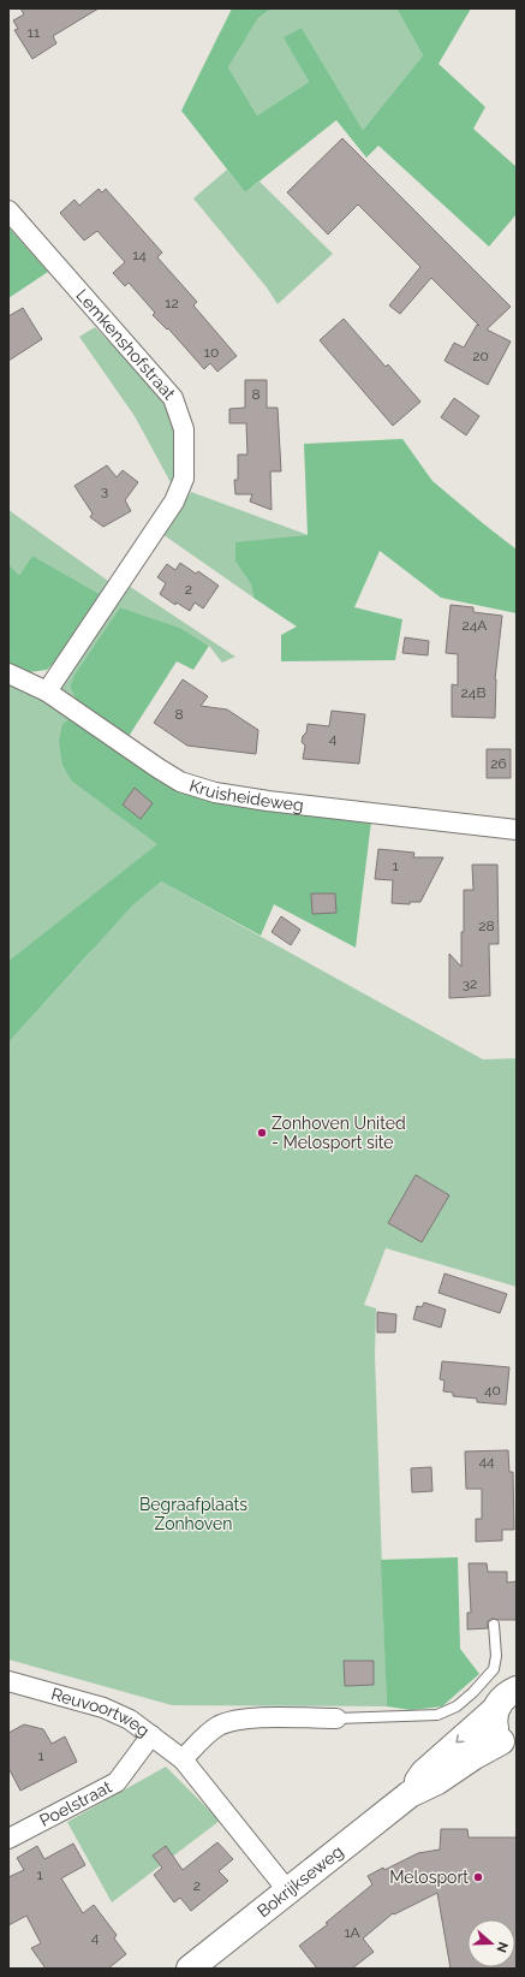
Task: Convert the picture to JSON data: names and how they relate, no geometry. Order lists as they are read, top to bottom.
{
  "streets": {
    "street": [
      "Lemkenshofstraat",
      "Kruisheideweg",
      "Reuvoortweg",
      "Poelstraat",
      "Bokrijkseweg"
    ]
  },
  "crossings": [
    ["Lemkenshofstraat", "Kruisheideweg"],
    ["Reuvoortweg", "Poelstraat"],
    ["Reuvoortweg", "Bokrijkseweg"]
  ],
  "parks": ["Begraafplaats Zonhoven"],
  "places": ["Zonhoven United - Melosport site", "Melosport"],
  "house_numbers": [
    "11",
    "14",
    "12",
    "10",
    "20",
    "8",
    "3",
    "2",
    "24A",
    "24B",
    "8",
    "4",
    "26",
    "1",
    "28",
    "32",
    "40",
    "44",
    "1",
    "1",
    "2",
    "1A",
    "4"
  ],
  "north": "right"
}
